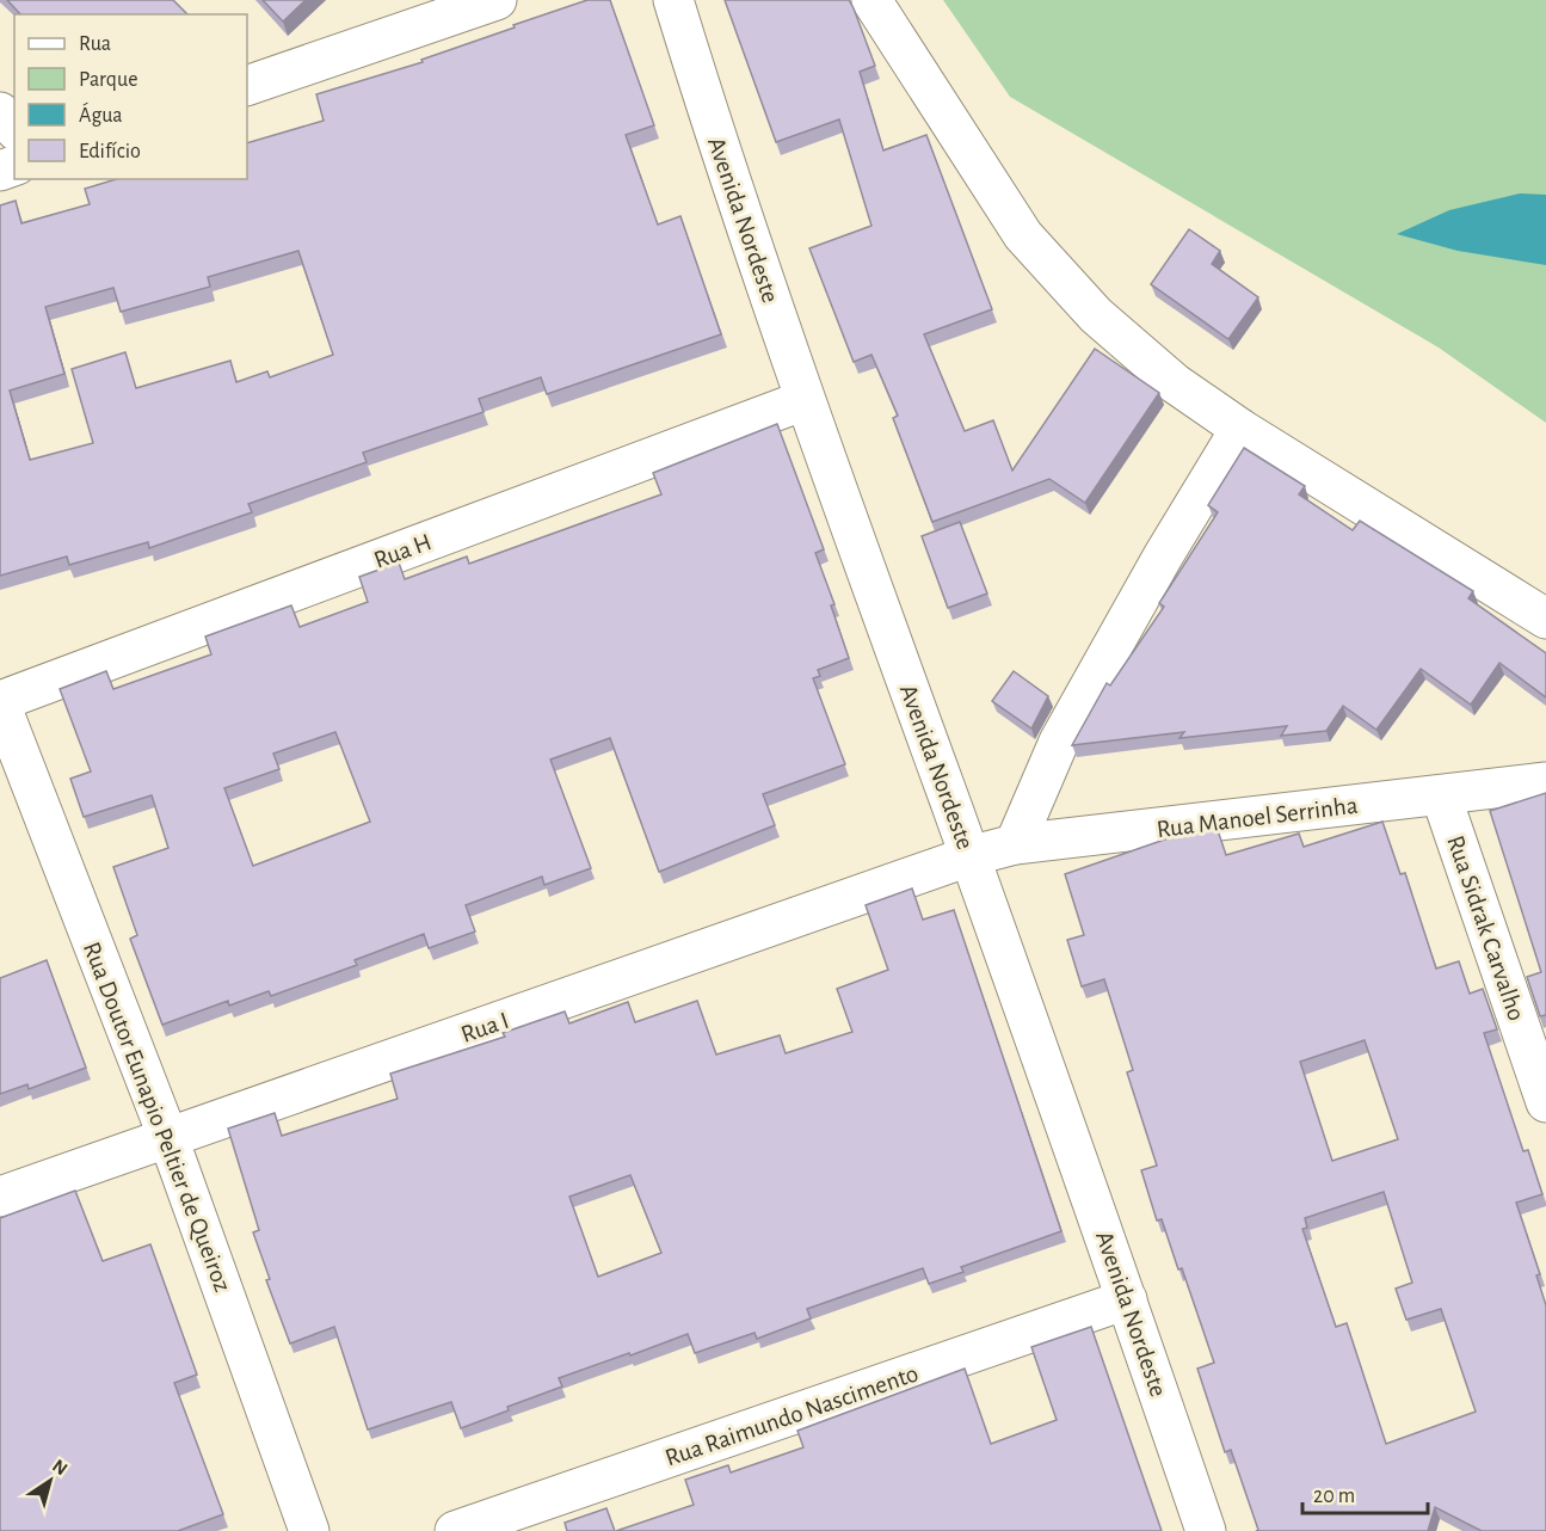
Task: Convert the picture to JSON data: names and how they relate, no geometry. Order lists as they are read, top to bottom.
{
  "streets": {
    "street": [
      "Avenida Nordeste",
      "Rua H",
      "Rua Manoel Serrinha",
      "Rua Sidrak Carvalho",
      "Rua I",
      "Rua Doutor Eunapio Peltier de Queiroz",
      "Rua Raimundo Nascimento"
    ]
  },
  "crossings": [
    ["Avenida Nordeste", "Rua H"],
    ["Avenida Nordeste", "Rua Manoel Serrinha"],
    ["Avenida Nordeste", "Rua I"],
    ["Avenida Nordeste", "Rua Raimundo Nascimento"],
    ["Rua H", "Rua Doutor Eunapio Peltier de Queiroz"],
    ["Rua Manoel Serrinha", "Rua Sidrak Carvalho"],
    ["Rua Manoel Serrinha", "Rua I"],
    ["Rua I", "Rua Doutor Eunapio Peltier de Queiroz"]
  ],
  "legend": [
    "Rua",
    "Parque",
    "Água",
    "Edifício"
  ],
  "scale_bar": "20 m",
  "north": "top right"
}
